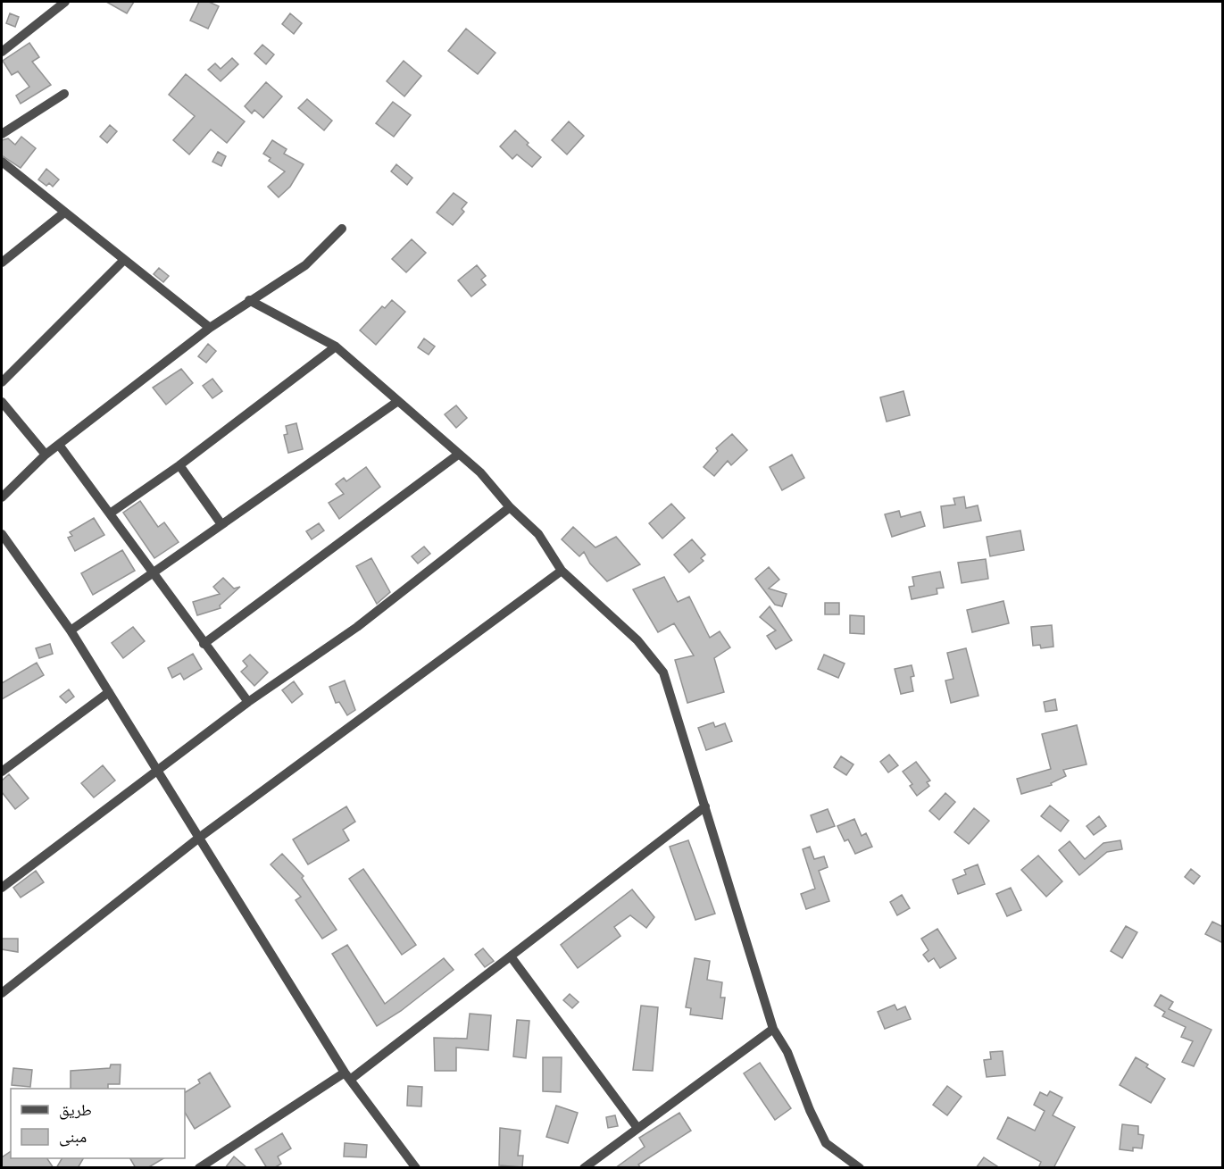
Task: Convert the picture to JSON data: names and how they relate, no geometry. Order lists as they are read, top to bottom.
{
  "legend": ["طريق", "مبنى"]
}
